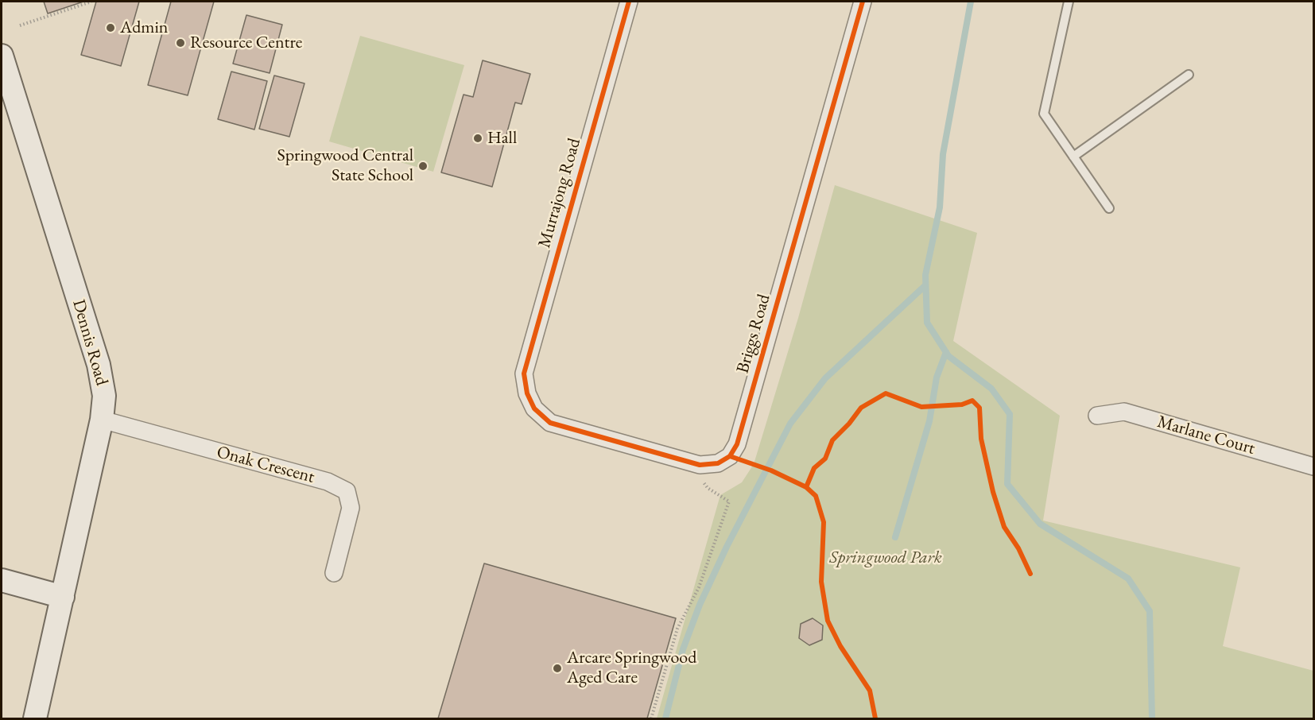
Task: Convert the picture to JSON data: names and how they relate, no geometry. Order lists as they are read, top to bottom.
{
  "streets": {
    "street": [
      "Murrajong Road",
      "Briggs Road",
      "Dennis Road",
      "Marlane Court",
      "Onak Crescent"
    ]
  },
  "crossings": [
    ["Murrajong Road", "Briggs Road"],
    ["Dennis Road", "Onak Crescent"]
  ],
  "parks": ["Springwood Park"],
  "places": [
    "Admin",
    "Resource Centre",
    "Hall",
    "Springwood Central State School",
    "Arcare Springwood Aged Care"
  ]
}
